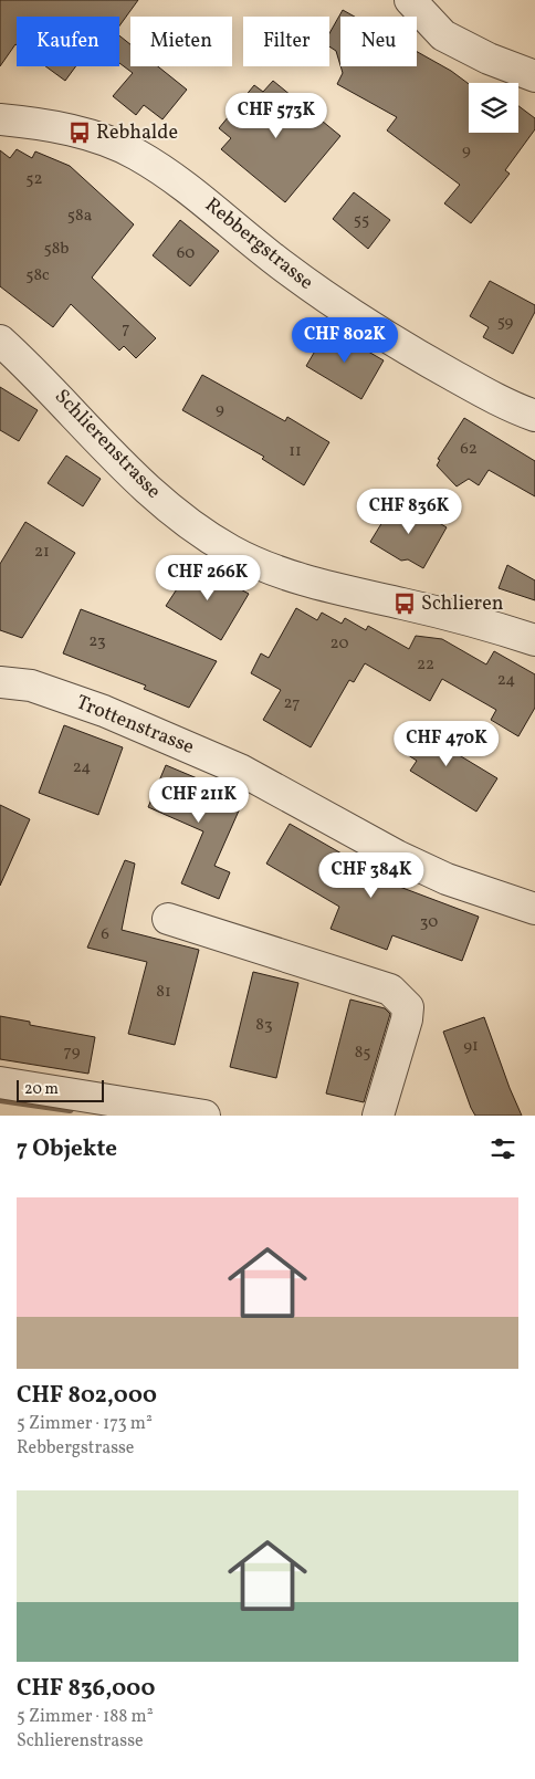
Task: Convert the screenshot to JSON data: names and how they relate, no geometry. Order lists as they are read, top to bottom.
{
  "streets": {
    "street": ["Rebbergstrasse", "Schlierenstrasse", "Trottenstrasse"]
  },
  "places": {
    "bus stop": ["Rebhalde", "Schlieren"]
  },
  "house_numbers": [
    "9",
    "52",
    "58a",
    "55",
    "58b",
    "60",
    "58c",
    "59",
    "7",
    "9",
    "62",
    "11",
    "21",
    "23",
    "20",
    "22",
    "24",
    "27",
    "24",
    "30",
    "6",
    "81",
    "83",
    "91",
    "79",
    "85"
  ],
  "scale_bar": "20 m",
  "page": {
    "chip": [
      "Kaufen",
      "Mieten",
      "Filter",
      "Neu"
    ],
    "price": [
      "CHF 573K",
      "CHF 802K",
      "CHF 836K",
      "CHF 266K",
      "CHF 470K",
      "CHF 211K",
      "CHF 384K"
    ],
    "scale": "20 m",
    "heading": "7 Objekte",
    "list": [
      {
        "name": "CHF 802,000",
        "note": "5 Zimmer · 173 m² · Rebbergstrasse"
      },
      {
        "name": "CHF 836,000",
        "note": "5 Zimmer · 188 m² · Schlierenstrasse"
      }
    ]
  }
}
